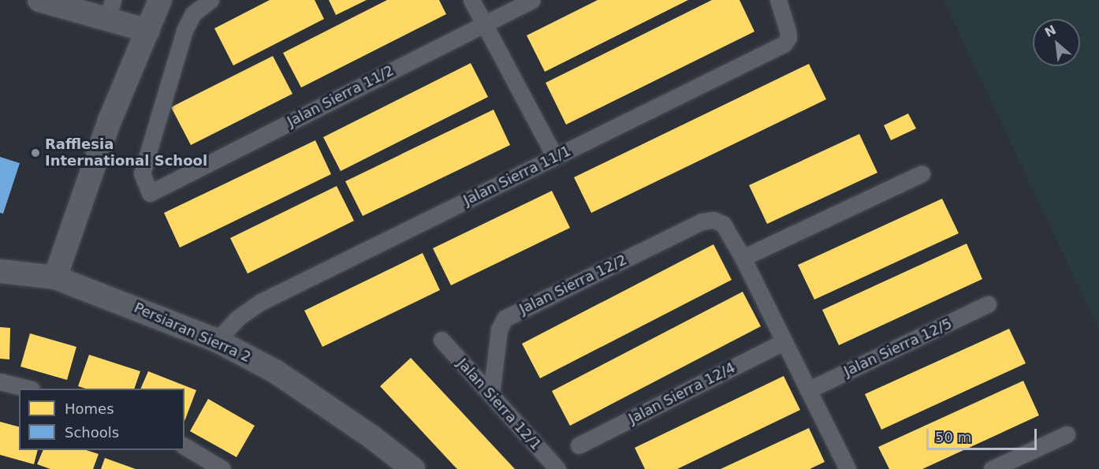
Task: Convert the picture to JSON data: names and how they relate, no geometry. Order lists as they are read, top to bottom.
{
  "streets": {
    "street": [
      "Jalan Sierra 11/2",
      "Jalan Sierra 11/1",
      "Jalan Sierra 12/2",
      "Persiaran Sierra 2",
      "Jalan Sierra 12/5",
      "Jalan Sierra 12/4",
      "Jalan Sierra 12/1"
    ]
  },
  "crossings": [
    ["Jalan Sierra 11/1", "Persiaran Sierra 2"],
    ["Jalan Sierra 12/2", "Jalan Sierra 12/1"]
  ],
  "places": ["Rafflesia International School"],
  "legend": ["Homes", "Schools"],
  "scale_bar": "50 m",
  "north": "top left"
}
